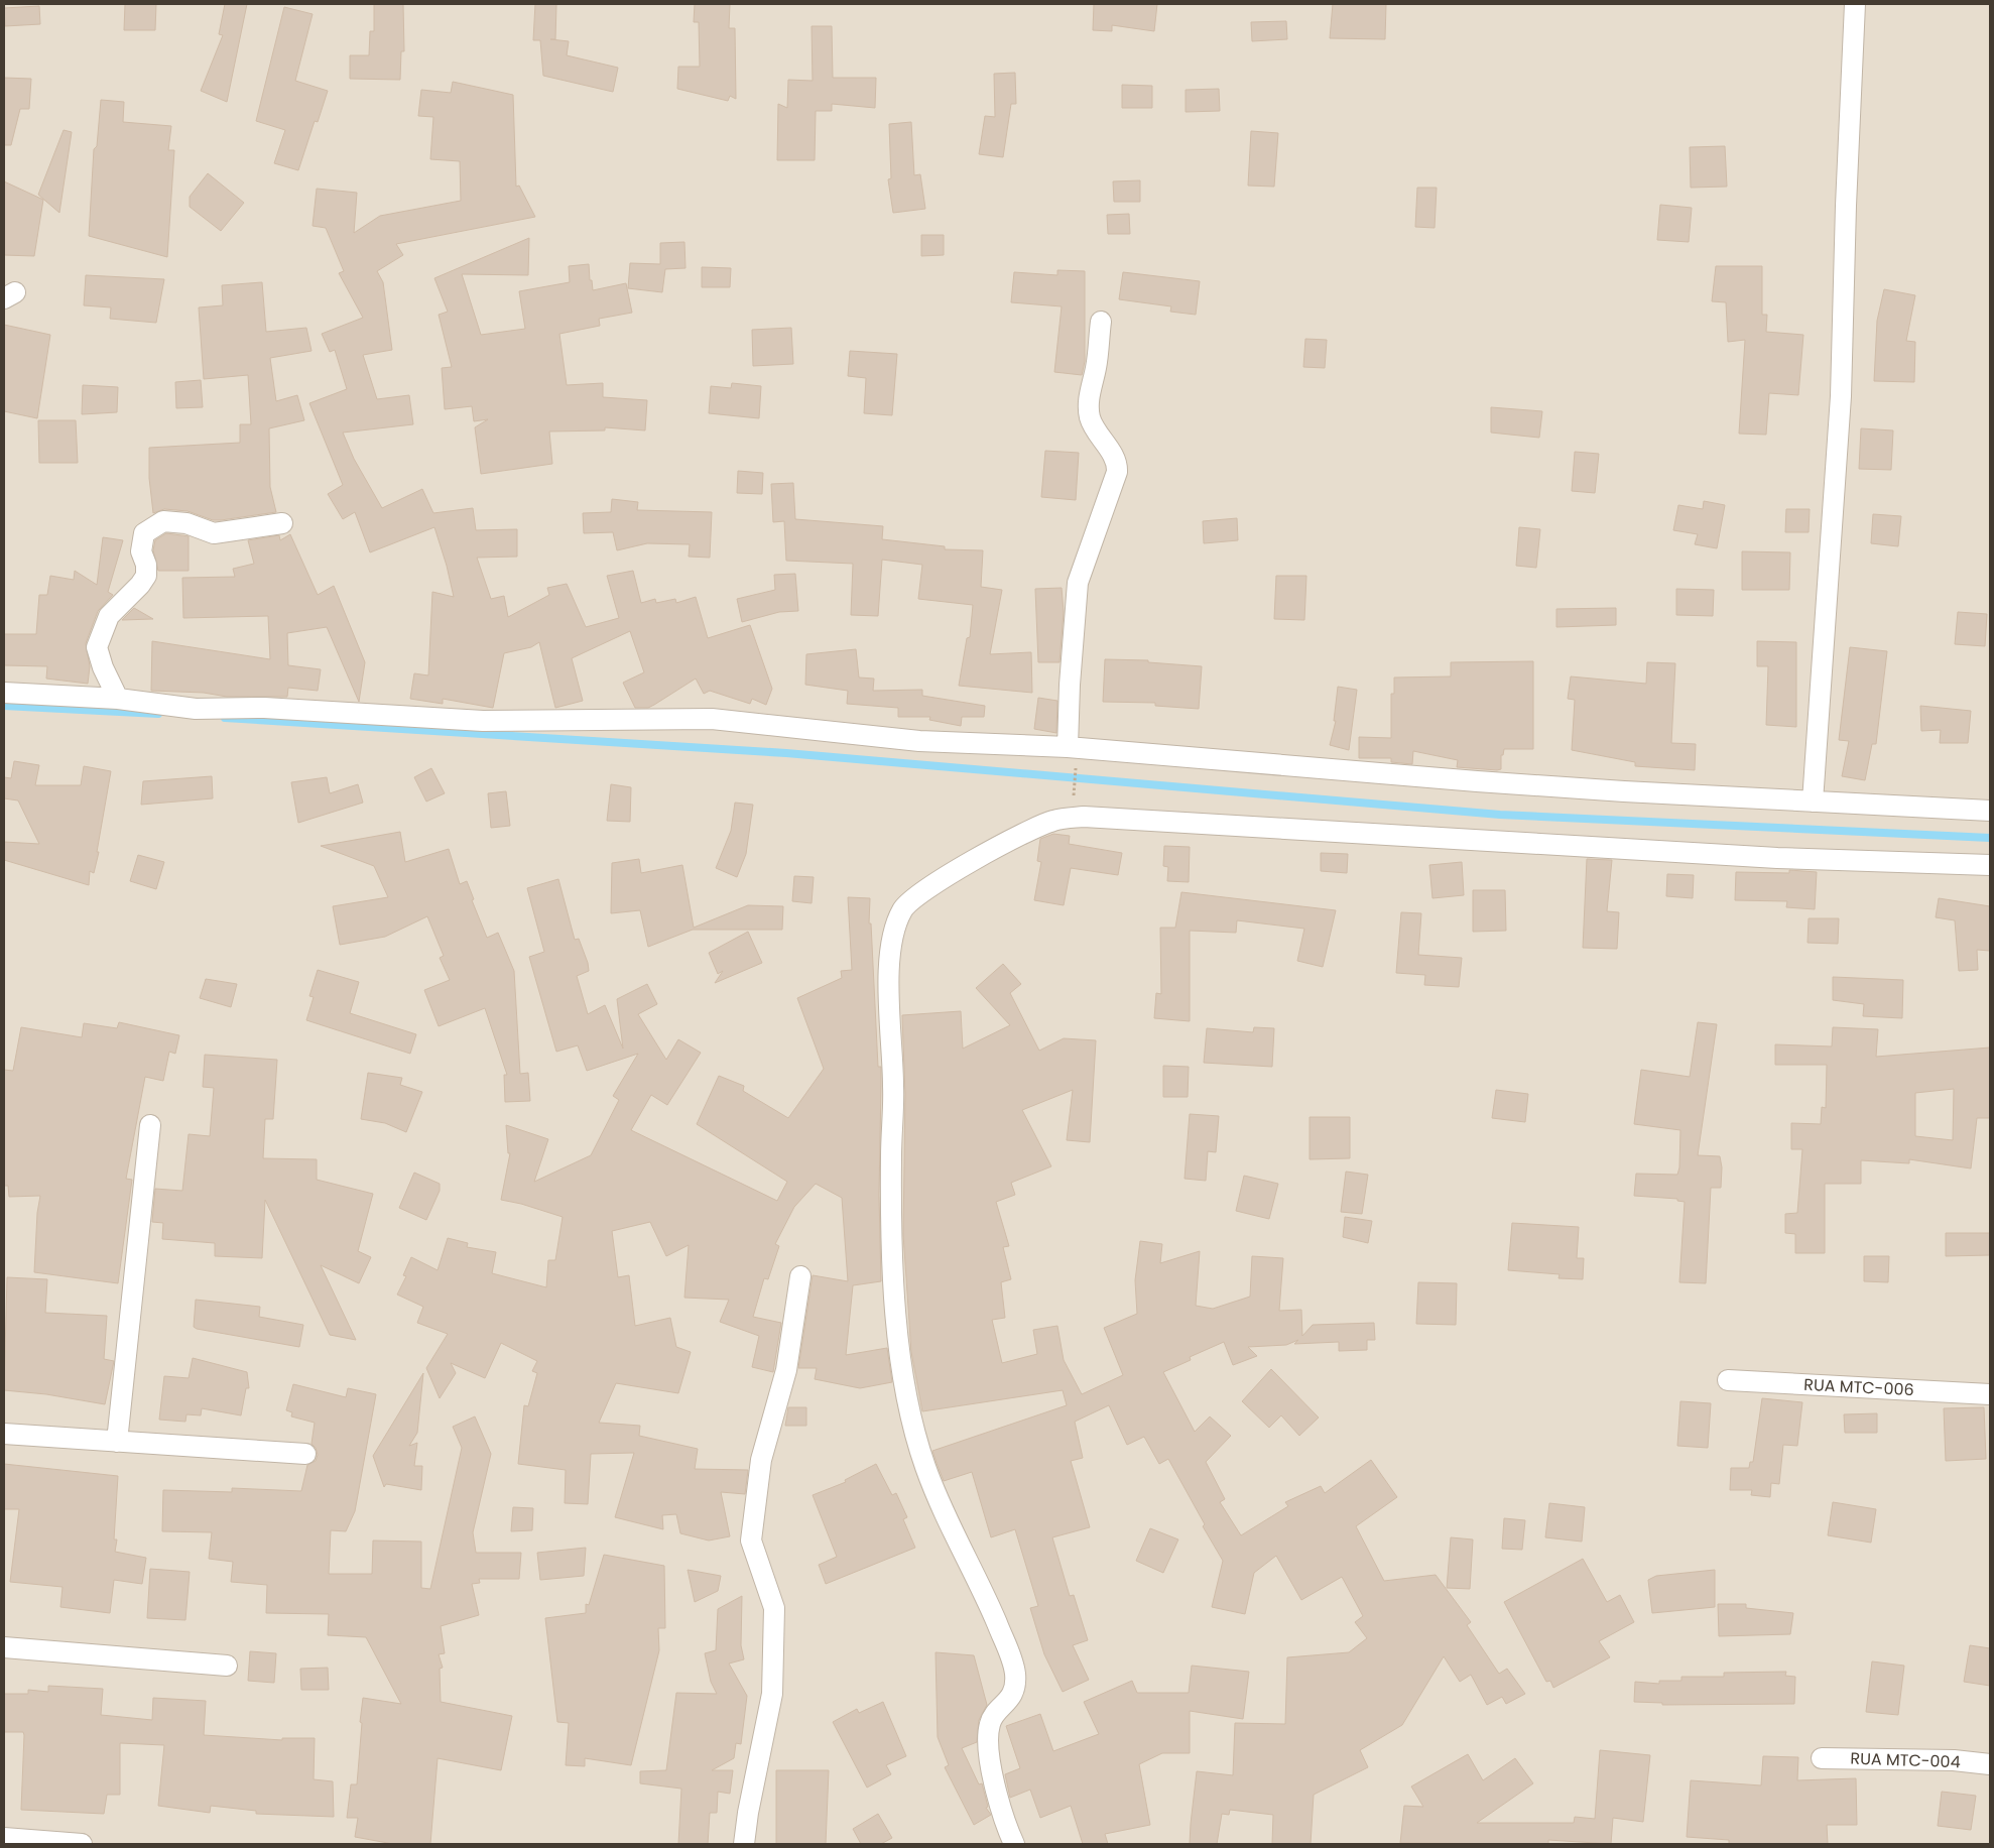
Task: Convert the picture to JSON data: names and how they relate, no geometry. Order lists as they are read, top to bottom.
{
  "streets": {
    "street": ["RUA MTC-006", "RUA MTC-004"]
  }
}
